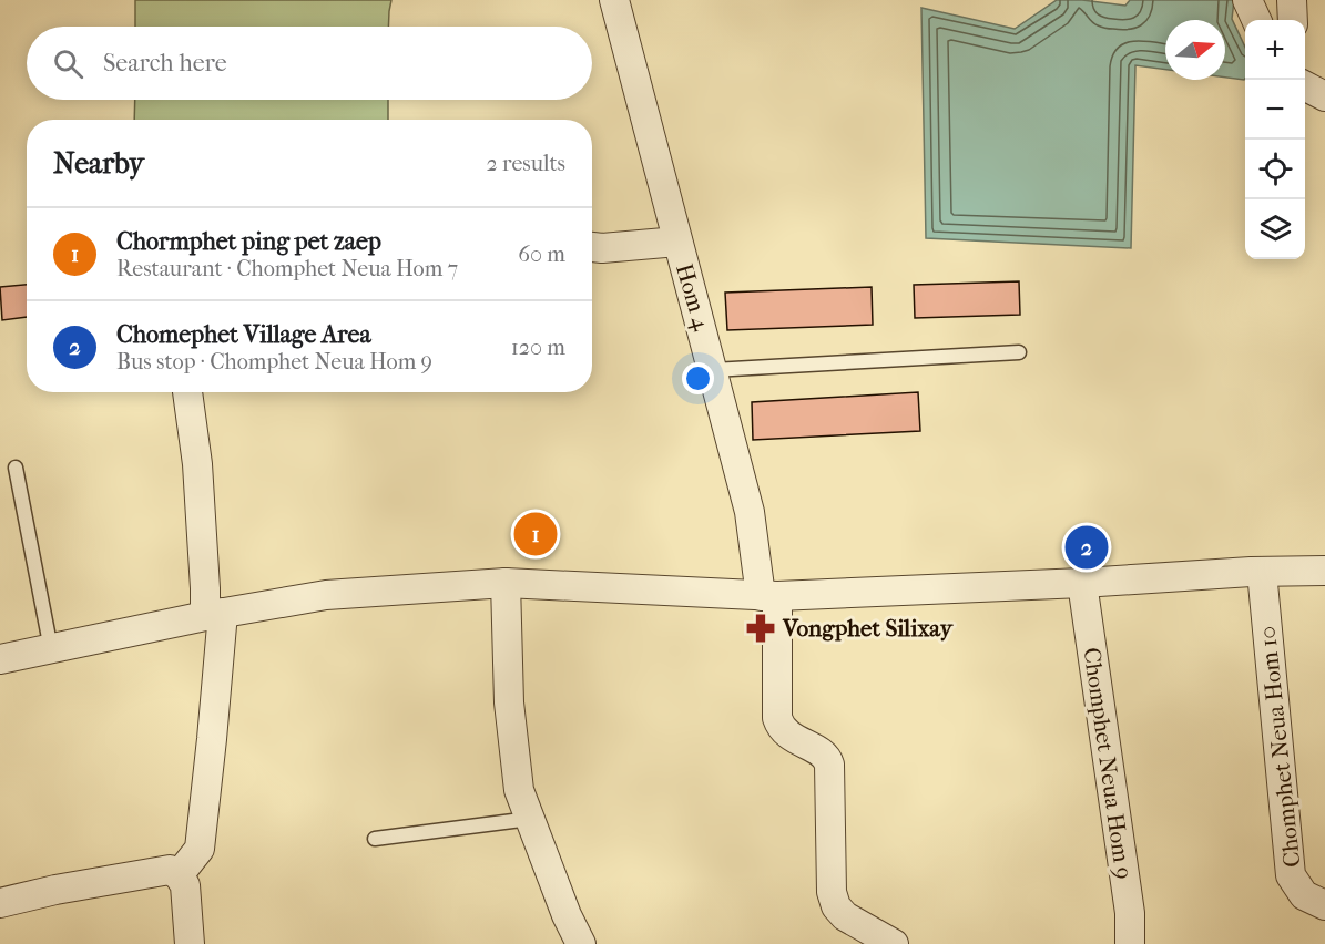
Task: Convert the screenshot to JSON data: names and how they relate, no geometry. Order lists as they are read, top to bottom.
{
  "streets": {
    "street": ["Hom 4", "Chomphet Neua Hom 10", "Chomphet Neua Hom 9"]
  },
  "places": {
    "pharmacy": ["Vongphet Silixay"]
  },
  "north": "right",
  "page": {
    "map_buttons": ["+", "−"],
    "search": "Search here",
    "heading": ["Nearby", "2 results"],
    "list": [
      {
        "mark": "1",
        "name": "Chormphet ping pet zaep",
        "note": "Restaurant · Chomphet Neua Hom 7",
        "value": "60 m"
      },
      {
        "mark": "2",
        "name": "Chomephet Village Area",
        "note": "Bus stop · Chomphet Neua Hom 9",
        "value": "120 m"
      }
    ],
    "pins": ["1", "2"]
  }
}
